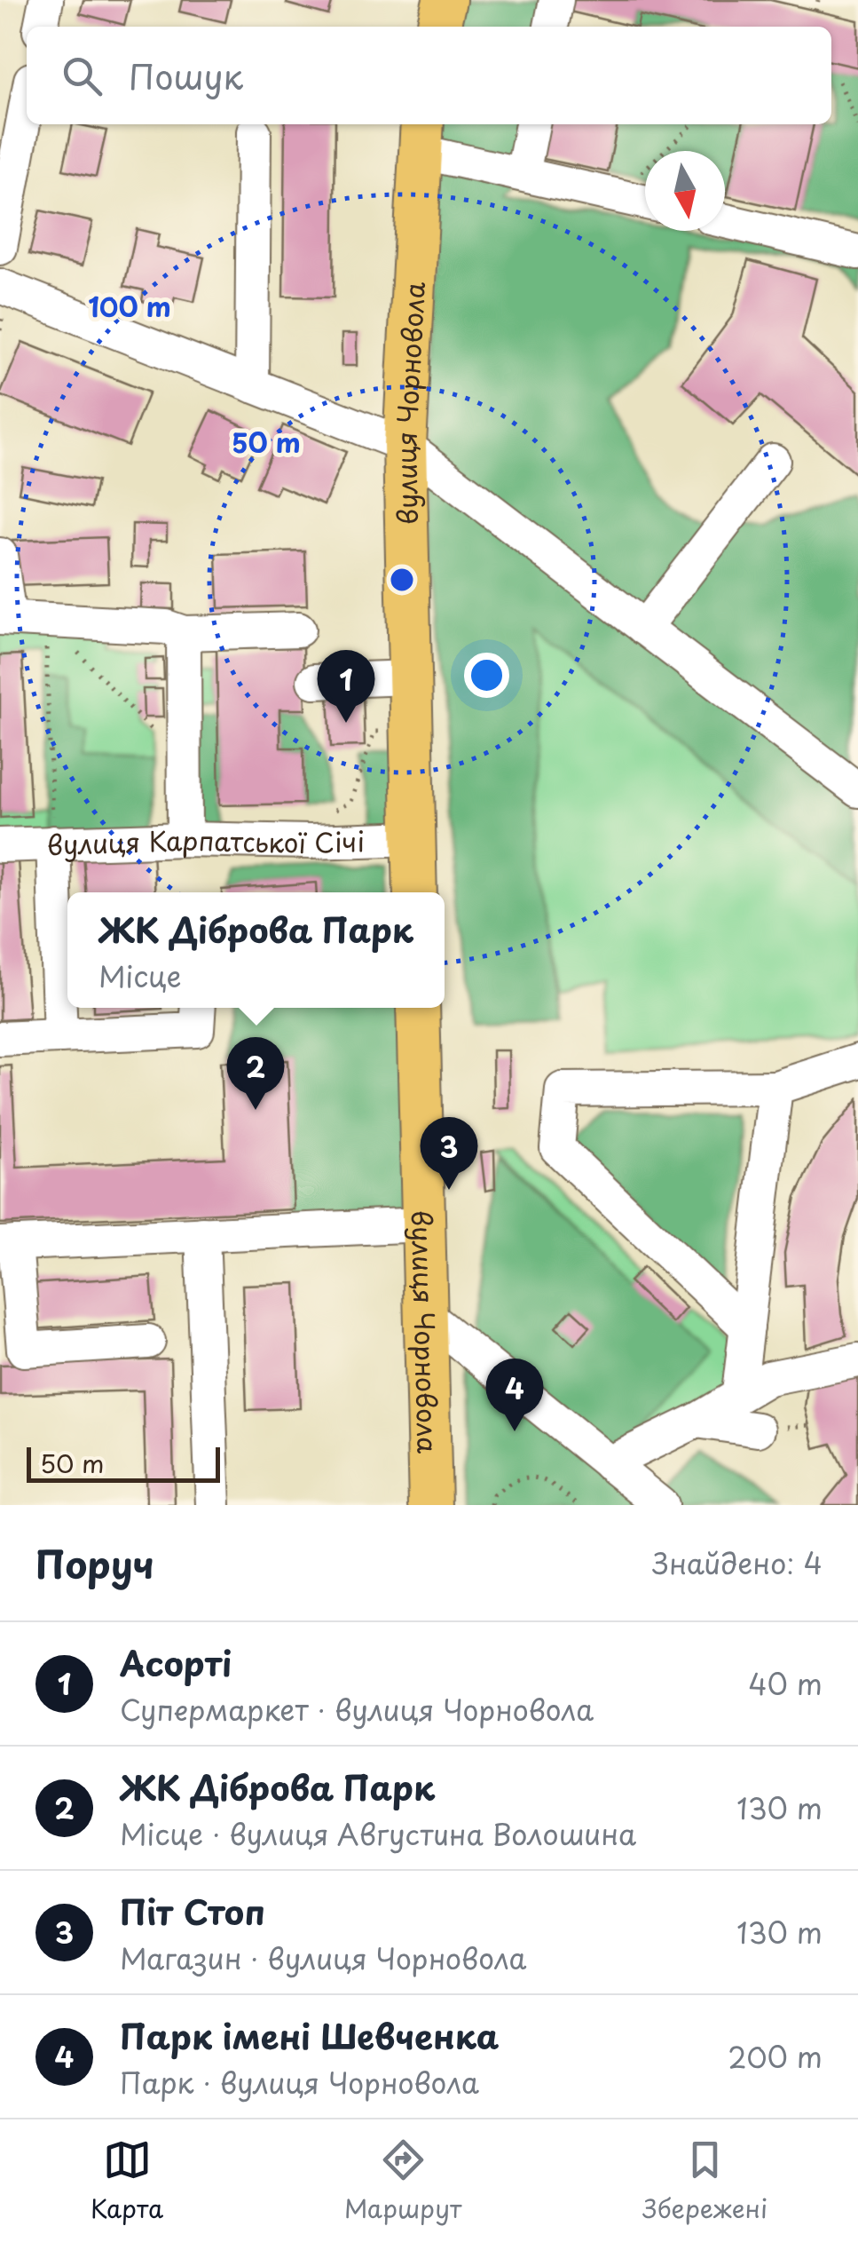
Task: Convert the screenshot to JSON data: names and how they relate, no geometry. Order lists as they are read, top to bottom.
{
  "streets": {
    "main road": ["вулиця Чорновола"],
    "street": ["вулиця Карпатської Січі"]
  },
  "crossings": [
    ["вулиця Чорновола", "вулиця Карпатської Січі"]
  ],
  "scale_bar": "50 m",
  "north": "bottom",
  "page": {
    "search": "Пошук",
    "pins": [
      "1",
      "2",
      "3",
      "4"
    ],
    "popup": ["ЖК Діброва Парк", "Місце"],
    "scale": "50 m",
    "heading": ["Поруч", "Знайдено: 4"],
    "list": [
      {
        "mark": "1",
        "name": "Асорті",
        "note": "Супермаркет · вулиця Чорновола",
        "value": "40 m"
      },
      {
        "mark": "2",
        "name": "ЖК Діброва Парк",
        "note": "Місце · вулиця Августина Волошина",
        "value": "130 m"
      },
      {
        "mark": "3",
        "name": "Піт Стоп",
        "note": "Магазин · вулиця Чорновола",
        "value": "130 m"
      },
      {
        "mark": "4",
        "name": "Парк імені Шевченка",
        "note": "Парк · вулиця Чорновола",
        "value": "200 m"
      }
    ],
    "nav": ["Карта", "Маршрут", "Збережені"]
  },
  "rings": ["100 m", "50 m"]
}
